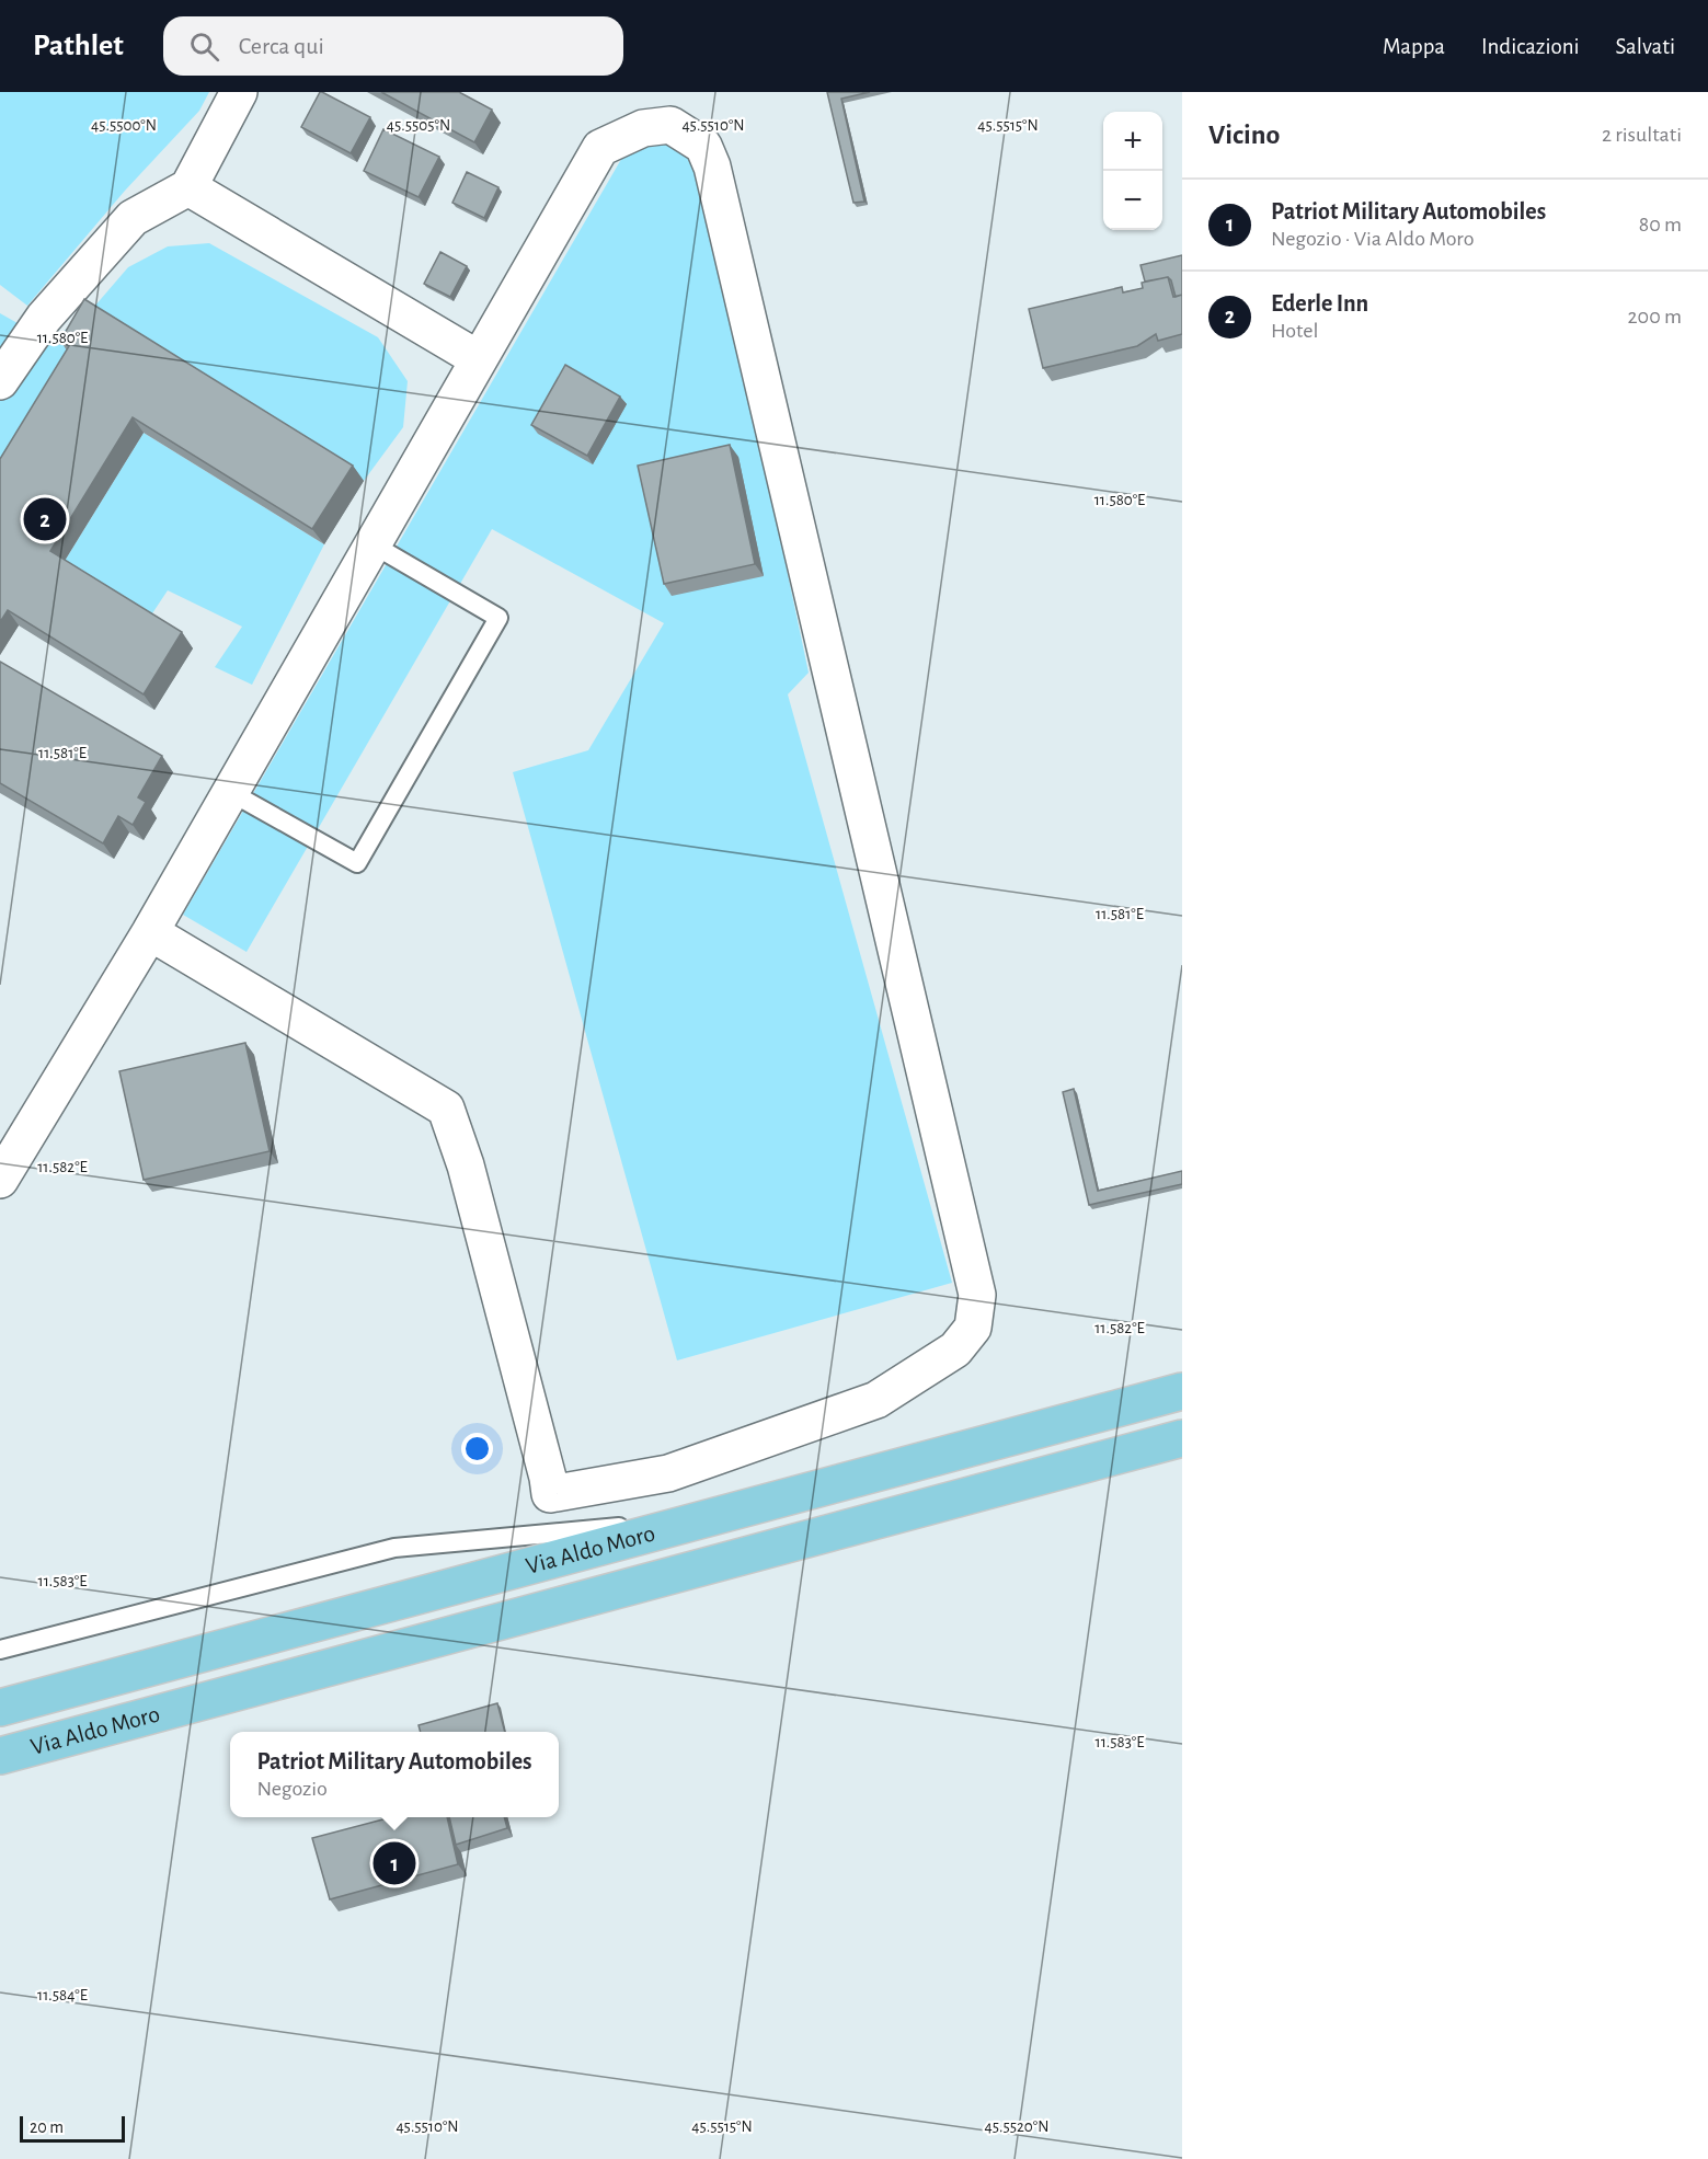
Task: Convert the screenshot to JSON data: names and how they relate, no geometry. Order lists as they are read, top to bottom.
{
  "streets": {
    "main road": ["Via Aldo Moro"]
  },
  "scale_bar": "20 m",
  "page": {
    "header": "Pathlet",
    "search": "Cerca qui",
    "nav": ["Mappa", "Indicazioni", "Salvati"],
    "heading": ["Vicino", "2 risultati"],
    "map_buttons": ["+", "−"],
    "list": [
      {
        "mark": "1",
        "name": "Patriot Military Automobiles",
        "note": "Negozio · Via Aldo Moro",
        "value": "80 m"
      },
      {
        "mark": "2",
        "name": "Ederle Inn",
        "note": "Hotel",
        "value": "200 m"
      }
    ],
    "pins": ["2", "1"],
    "popup": ["Patriot Military Automobiles", "Negozio"],
    "scale": "20 m"
  },
  "coordinates": [
    "45.5500°N",
    "45.5505°N",
    "45.5510°N",
    "45.5515°N",
    "11.580°E",
    "11.581°E",
    "11.582°E",
    "11.583°E",
    "11.584°E",
    "45.5520°N"
  ]
}
